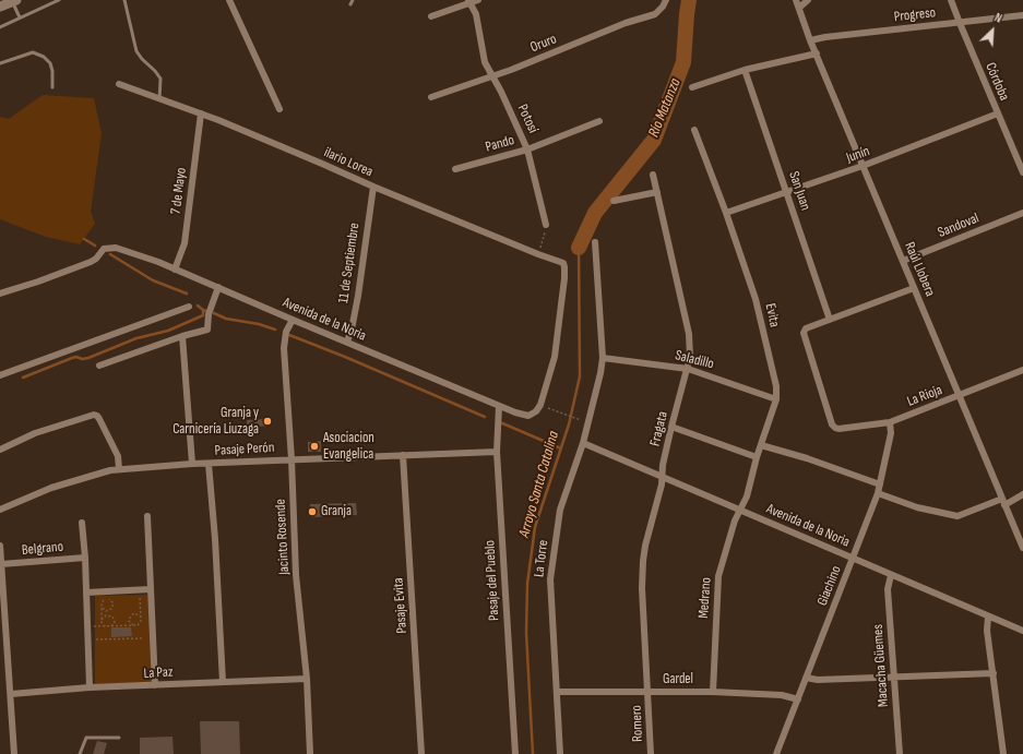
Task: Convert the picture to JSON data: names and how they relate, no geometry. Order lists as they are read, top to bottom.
{
  "streets": {
    "street": [
      "Progreso",
      "Oruro",
      "Córdoba",
      "Potosí",
      "Pando",
      "Junín",
      "ilario Lorea",
      "7 de Mayo",
      "San Juan",
      "Sandoval",
      "11 de Septiembre",
      "Raúl Llobera",
      "Evita",
      "Avenida de la Noria",
      "Saladillo",
      "La Rioja",
      "Fragata",
      "Pasaje Perón",
      "Jacinto Rosende",
      "Belgrano",
      "La Torre",
      "Pasaje del Pueblo",
      "Giachino",
      "Medrano",
      "Pasaje Evita",
      "Macacha Güemes",
      "La Paz",
      "Gardel",
      "Romero"
    ]
  },
  "crossings": [
    ["Progreso", "Córdoba"],
    ["Progreso", "Raúl Llobera"],
    ["Oruro", "Potosí"],
    ["Córdoba", "Junín"],
    ["Potosí", "Pando"],
    ["Junín", "San Juan"],
    ["Junín", "Raúl Llobera"],
    ["Junín", "Evita"],
    ["ilario Lorea", "7 de Mayo"],
    ["ilario Lorea", "11 de Septiembre"],
    ["ilario Lorea", "Avenida de la Noria"],
    ["7 de Mayo", "Avenida de la Noria"],
    ["San Juan", "La Rioja"],
    ["Sandoval", "Raúl Llobera"],
    ["11 de Septiembre", "Avenida de la Noria"],
    ["Raúl Llobera", "La Rioja"],
    ["Evita", "Avenida de la Noria"],
    ["Evita", "Saladillo"],
    ["Evita", "Medrano"],
    ["Avenida de la Noria", "Fragata"],
    ["Avenida de la Noria", "Jacinto Rosende"],
    ["Avenida de la Noria", "La Torre"],
    ["Avenida de la Noria", "Pasaje del Pueblo"],
    ["Avenida de la Noria", "Giachino"],
    ["Avenida de la Noria", "Medrano"],
    ["Avenida de la Noria", "Macacha Güemes"],
    ["Saladillo", "Fragata"],
    ["Saladillo", "La Torre"],
    ["La Rioja", "Giachino"],
    ["Fragata", "Gardel"],
    ["Fragata", "Romero"],
    ["Pasaje Perón", "Jacinto Rosende"],
    ["Pasaje Perón", "Pasaje del Pueblo"],
    ["Pasaje Perón", "Pasaje Evita"],
    ["Jacinto Rosende", "La Paz"],
    ["La Torre", "Gardel"],
    ["Giachino", "Gardel"],
    ["Medrano", "Gardel"],
    ["Gardel", "Romero"]
  ],
  "water": ["Río Matanza", "Arroyo Santa Catalina"],
  "places": ["Granja y Carnicería Liuzaga", "Asociacion Evangelica", "Granja"],
  "north": "top right"
}
